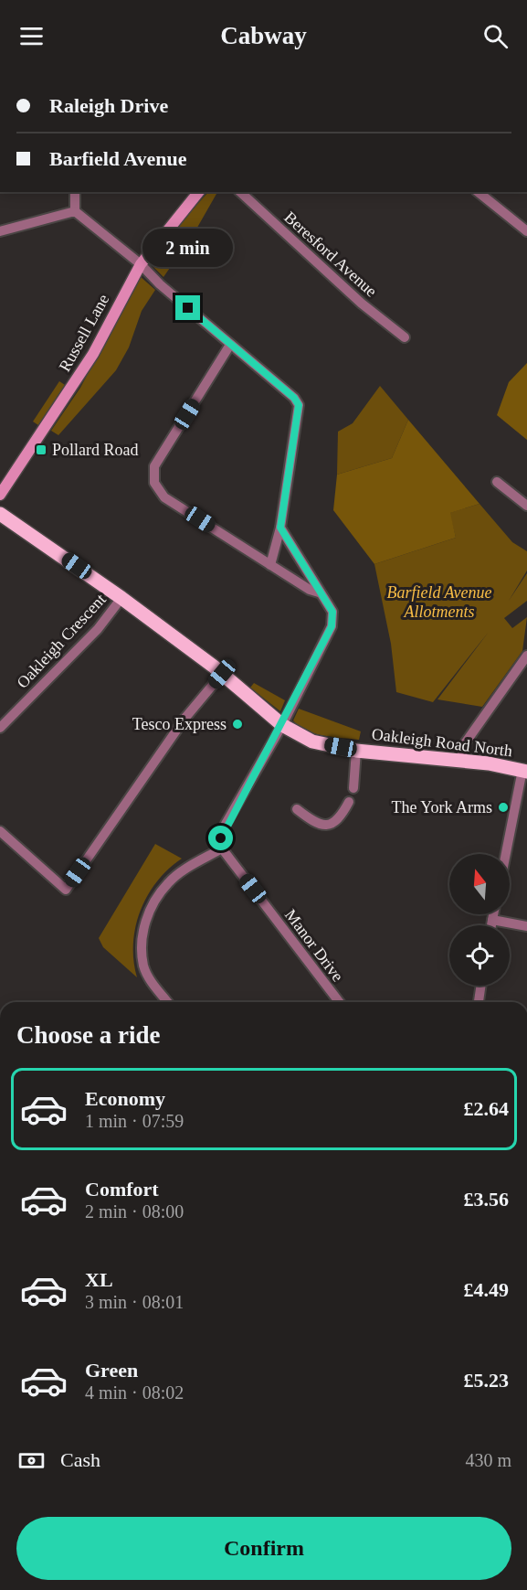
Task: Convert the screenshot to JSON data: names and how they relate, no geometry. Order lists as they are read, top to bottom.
{
  "streets": {
    "main road": ["Russell Lane", "Oakleigh Road North"],
    "street": ["Beresford Avenue", "Oakleigh Crescent", "Manor Drive"]
  },
  "crossings": [
    ["Oakleigh Crescent", "Oakleigh Road North"]
  ],
  "parks": ["Barfield Avenue Allotments"],
  "places": {
    "transit": ["Pollard Road"],
    "other": ["Tesco Express", "The York Arms"]
  },
  "north": "top",
  "page": {
    "header": "Cabway",
    "banner": ["Raleigh Drive", "Barfield Avenue"],
    "bubble": "2 min",
    "heading": "Choose a ride",
    "list": [
      {
        "name": "Economy",
        "note": "1 min · 07:59",
        "value": "£2.64"
      },
      {
        "name": "Comfort",
        "note": "2 min · 08:00",
        "value": "£3.56"
      },
      {
        "name": "XL",
        "note": "3 min · 08:01",
        "value": "£4.49"
      },
      {
        "name": "Green",
        "note": "4 min · 08:02",
        "value": "£5.23"
      }
    ],
    "pay": ["Cash", "430 m"],
    "buttons": "Confirm"
  }
}
